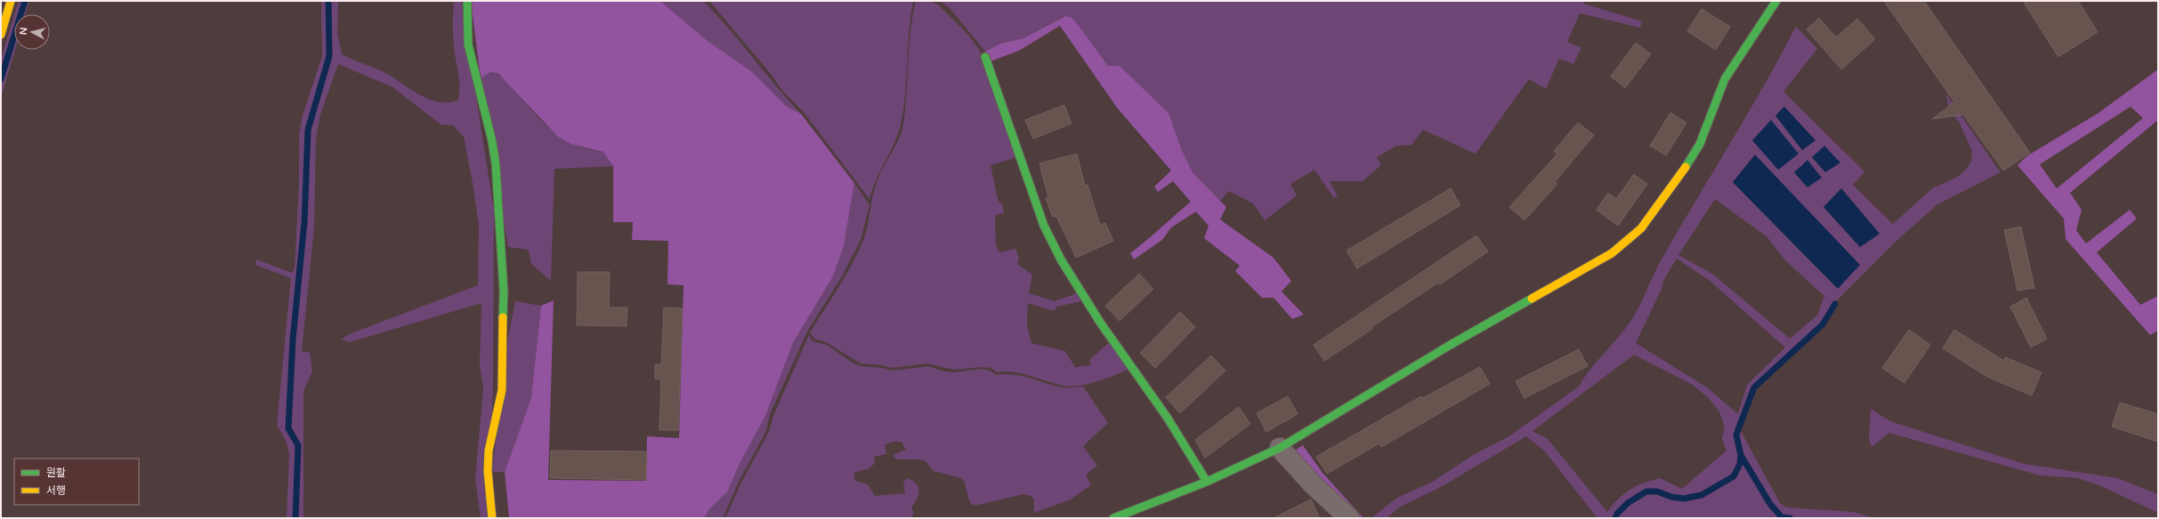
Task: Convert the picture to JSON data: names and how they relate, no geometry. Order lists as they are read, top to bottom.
{
  "legend": ["원활", "서행"],
  "north": "left"
}
